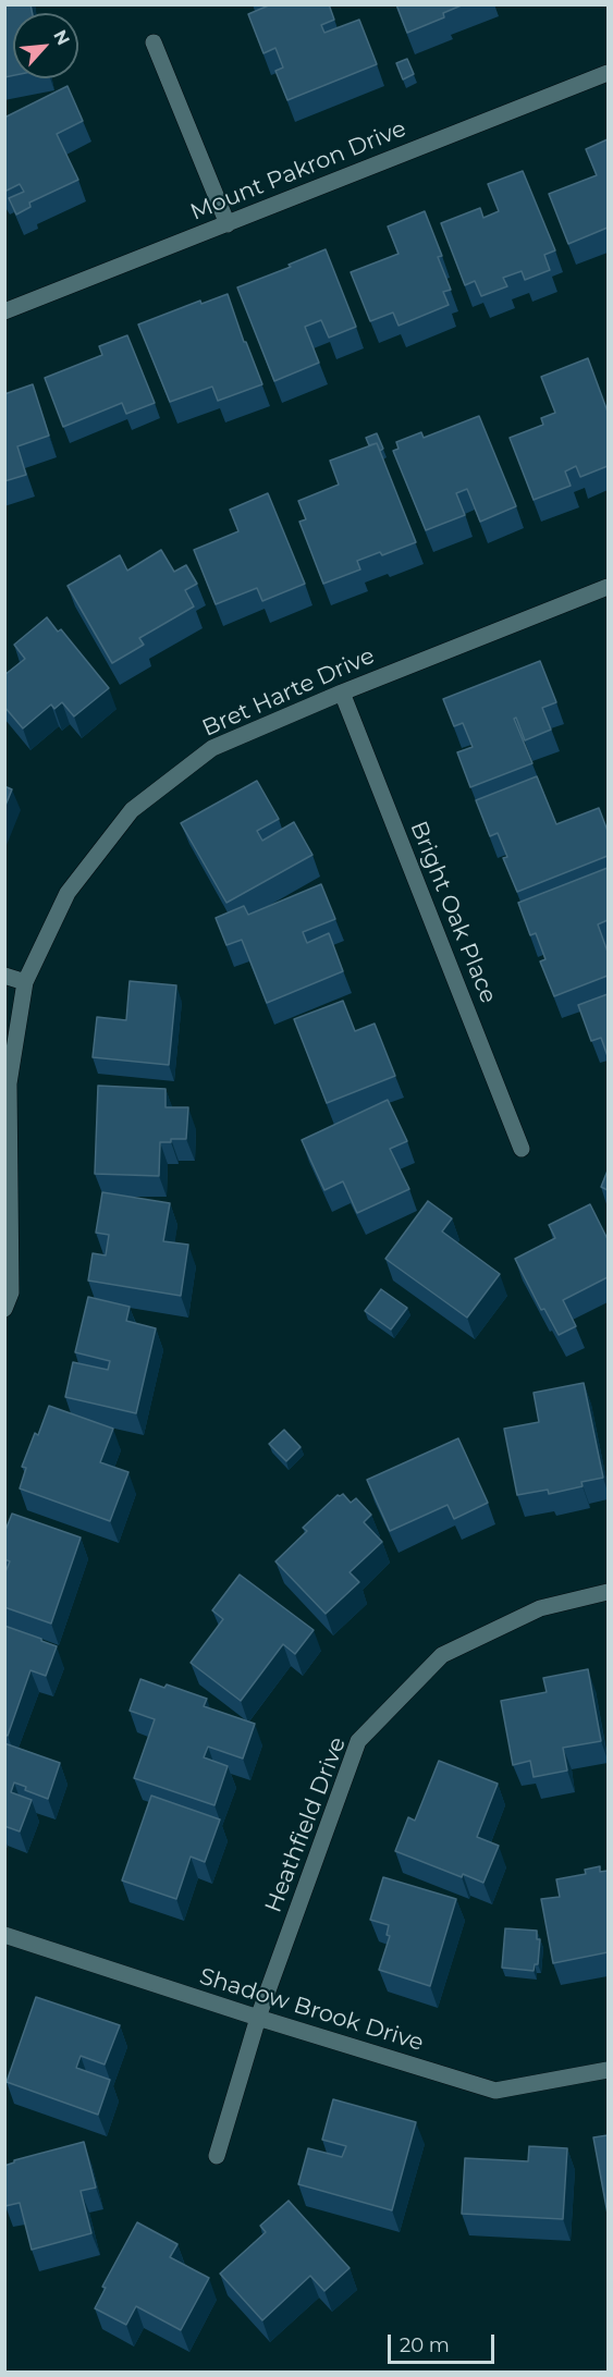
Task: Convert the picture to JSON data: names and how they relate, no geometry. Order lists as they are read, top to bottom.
{
  "streets": {
    "street": [
      "Mount Pakron Drive",
      "Bret Harte Drive",
      "Bright Oak Place",
      "Heathfield Drive",
      "Shadow Brook Drive"
    ]
  },
  "crossings": [
    ["Bret Harte Drive", "Bright Oak Place"],
    ["Heathfield Drive", "Shadow Brook Drive"]
  ],
  "scale_bar": "20 m",
  "north": "top right"
}
